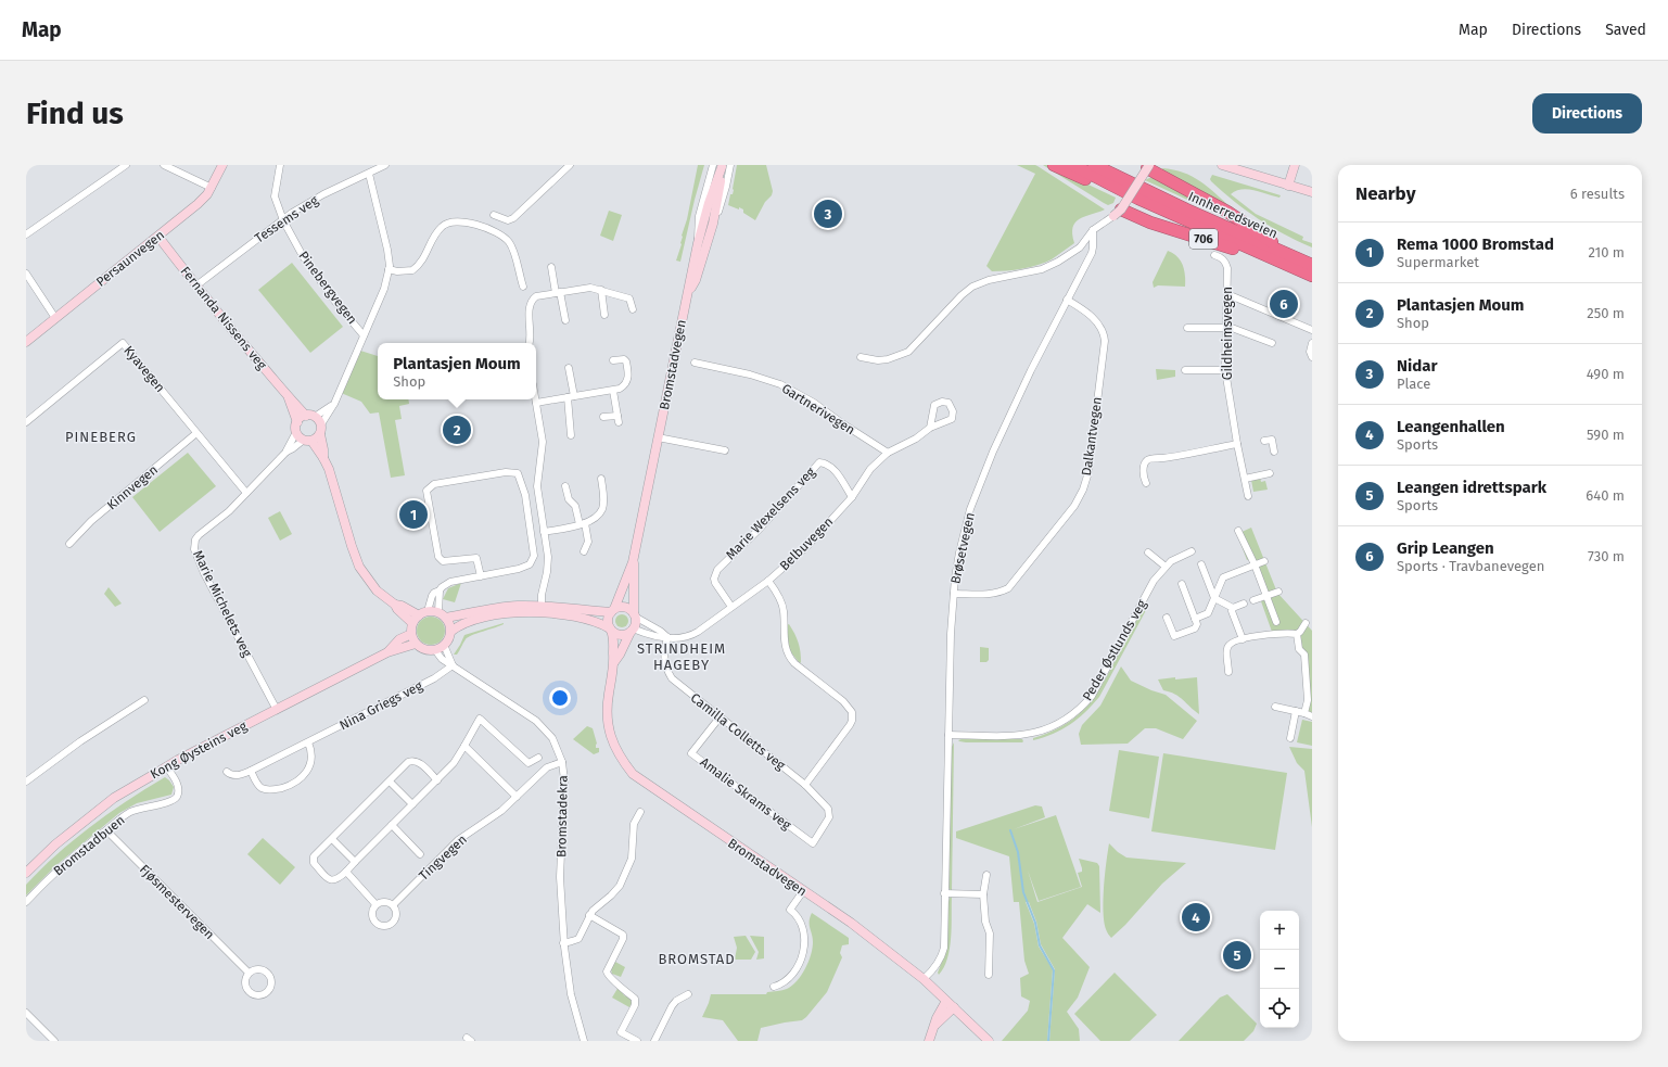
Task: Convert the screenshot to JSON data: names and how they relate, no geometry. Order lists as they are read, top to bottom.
{
  "streets": {
    "highway": ["Innherredsveien", "706"],
    "street": [
      "Tessems veg",
      "Persaunvegen",
      "Pinebergvegen",
      "Fernanda Nissens veg",
      "Gildheimsvegen",
      "Bromstadvegen",
      "Kyavegen",
      "Gartnerivegen",
      "Dalkantvegen",
      "Kinnvegen",
      "Marie Wexelsens veg",
      "Belbuvegen",
      "Brøsetvegen",
      "Marie Michelets veg",
      "Peder Østlunds veg",
      "Nina Griegs veg",
      "Camilla Colletts veg",
      "Kong Øysteins veg",
      "Amalie Skrams veg",
      "Bromstadekra",
      "Bromstadbuen",
      "Tingvegen",
      "Fjøsmestervegen"
    ]
  },
  "crossings": [
    ["Innherredsveien", "706"],
    ["Tessems veg", "Pinebergvegen"],
    ["Tessems veg", "Fernanda Nissens veg"],
    ["Persaunvegen", "Fernanda Nissens veg"],
    ["Fernanda Nissens veg", "Marie Michelets veg"],
    ["Bromstadvegen", "Belbuvegen"],
    ["Bromstadvegen", "Brøsetvegen"],
    ["Kyavegen", "Kinnvegen"],
    ["Kyavegen", "Marie Michelets veg"],
    ["Gartnerivegen", "Belbuvegen"],
    ["Dalkantvegen", "Brøsetvegen"],
    ["Marie Wexelsens veg", "Belbuvegen"],
    ["Belbuvegen", "Camilla Colletts veg"],
    ["Brøsetvegen", "Peder Østlunds veg"],
    ["Marie Michelets veg", "Kong Øysteins veg"],
    ["Nina Griegs veg", "Bromstadekra"],
    ["Camilla Colletts veg", "Amalie Skrams veg"],
    ["Kong Øysteins veg", "Bromstadekra"],
    ["Kong Øysteins veg", "Bromstadbuen"],
    ["Bromstadekra", "Tingvegen"],
    ["Bromstadbuen", "Fjøsmestervegen"]
  ],
  "districts": ["PINEBERG", "STRINDHEIM HAGEBY", "BROMSTAD"],
  "page": {
    "header": "Map",
    "nav": ["Map", "Directions", "Saved"],
    "buttons": "Directions",
    "title": "Find us",
    "heading": ["Nearby", "6 results"],
    "pins": [
      "3",
      "6",
      "2",
      "1",
      "4",
      "5"
    ],
    "list": [
      {
        "mark": "1",
        "name": "Rema 1000 Bromstad",
        "note": "Supermarket",
        "value": "210 m"
      },
      {
        "mark": "2",
        "name": "Plantasjen Moum",
        "note": "Shop",
        "value": "250 m"
      },
      {
        "mark": "3",
        "name": "Nidar",
        "note": "Place",
        "value": "490 m"
      },
      {
        "mark": "4",
        "name": "Leangenhallen",
        "note": "Sports",
        "value": "590 m"
      },
      {
        "mark": "5",
        "name": "Leangen idrettspark",
        "note": "Sports",
        "value": "640 m"
      },
      {
        "mark": "6",
        "name": "Grip Leangen",
        "note": "Sports · Travbanevegen",
        "value": "730 m"
      }
    ],
    "popup": ["Plantasjen Moum", "Shop"],
    "map_buttons": ["+", "−"]
  }
}
